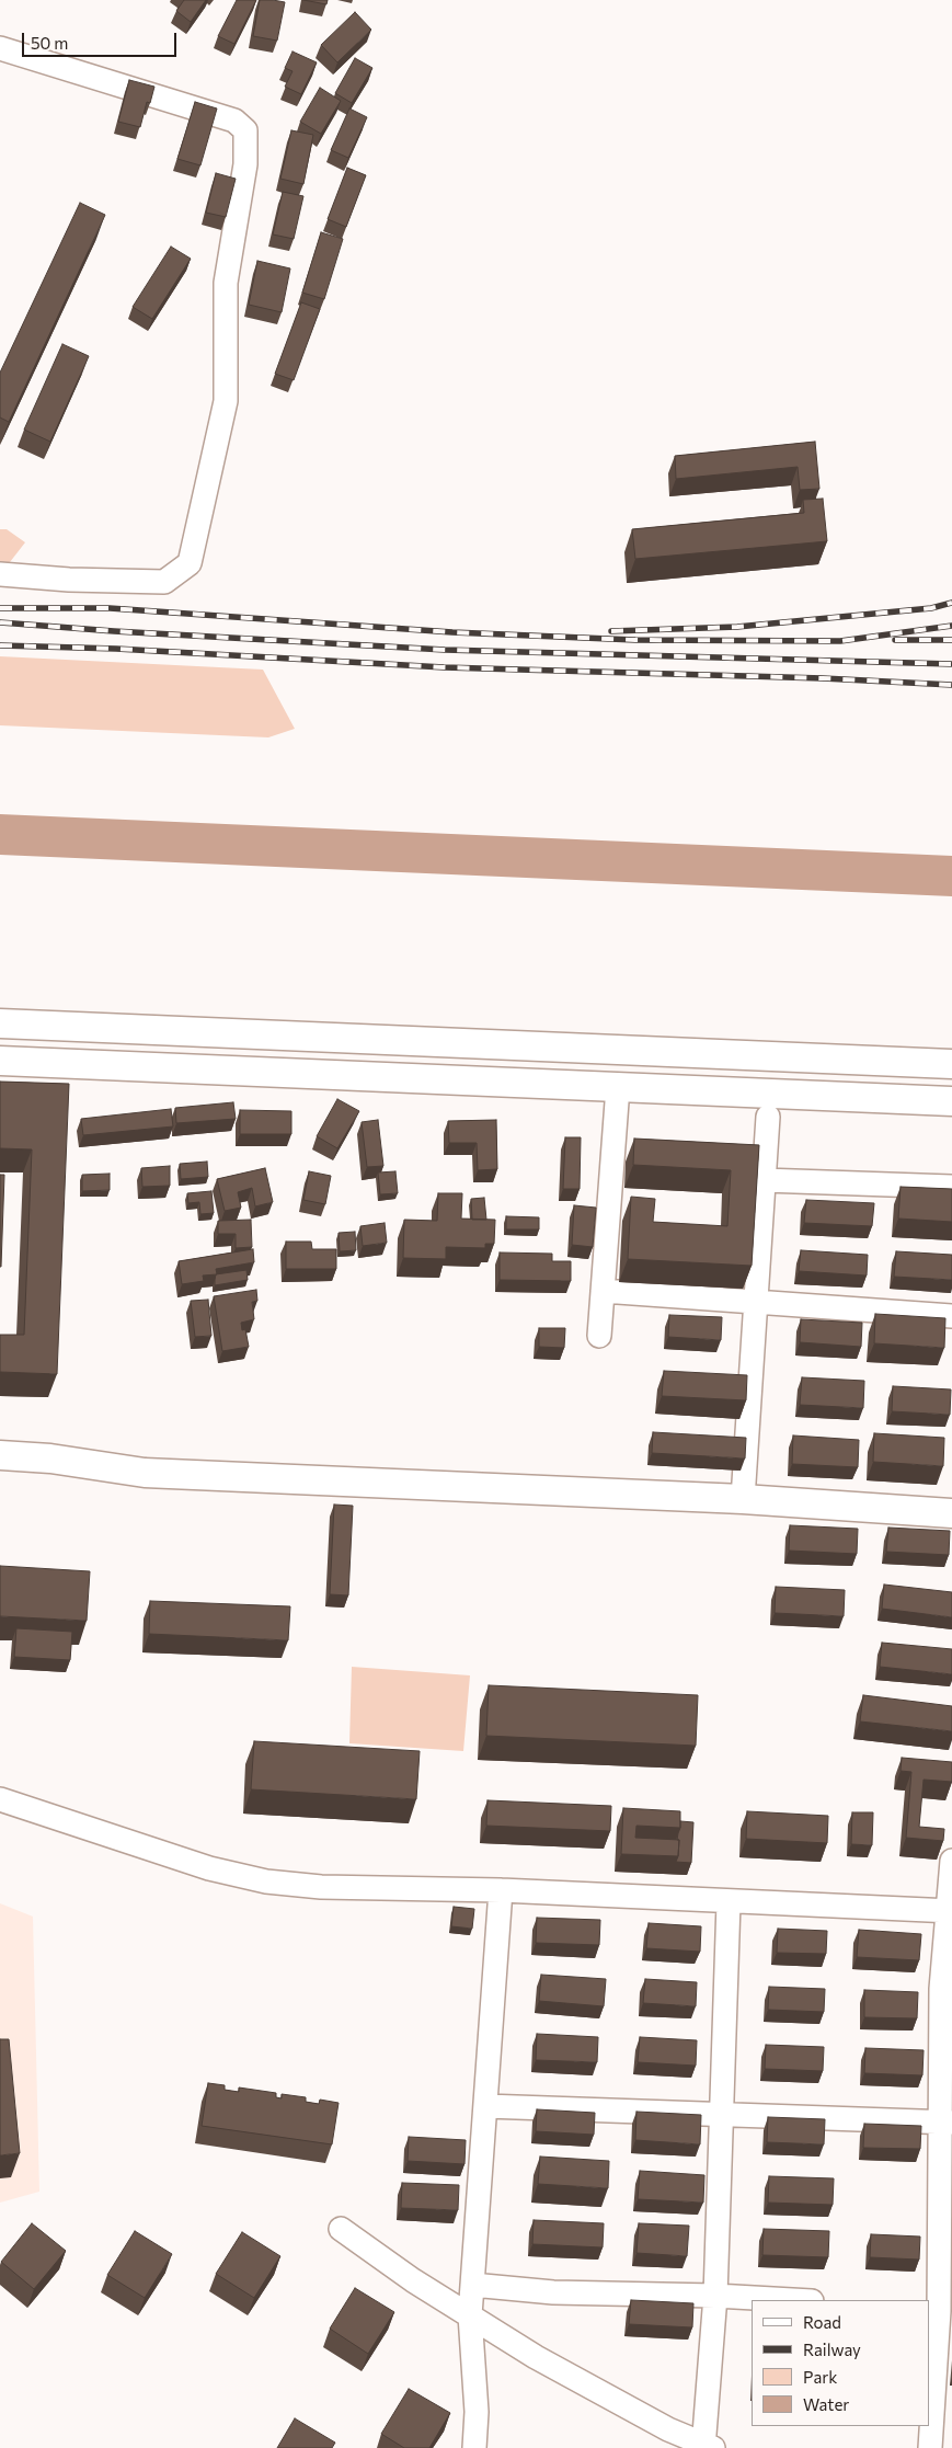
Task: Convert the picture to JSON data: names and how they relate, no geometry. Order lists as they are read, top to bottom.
{
  "legend": [
    "Road",
    "Railway",
    "Park",
    "Water"
  ],
  "scale_bar": "50 m"
}
